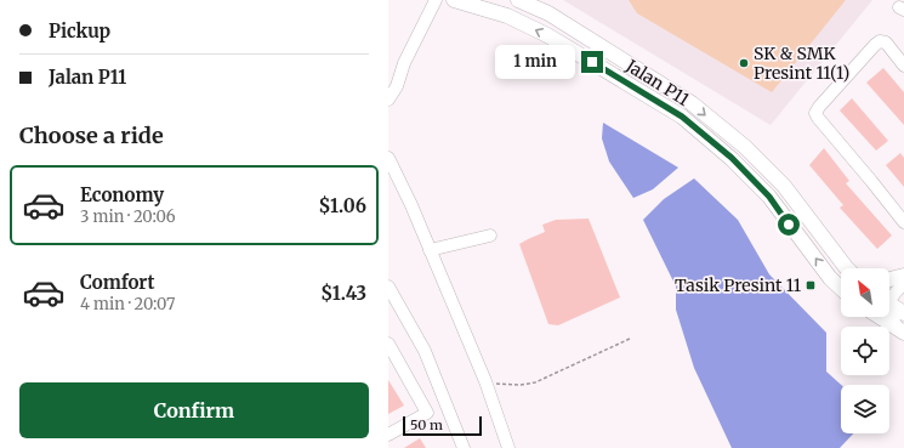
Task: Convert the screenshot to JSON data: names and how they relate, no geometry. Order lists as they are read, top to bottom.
{
  "streets": {
    "main road": ["Jalan P11"]
  },
  "places": {
    "other": ["SK & SMK Presint 11(1)"],
    "transit": ["Tasik Presint 11"]
  },
  "scale_bar": "50 m",
  "north": "top left",
  "page": {
    "banner": ["Pickup", "Jalan P11"],
    "bubble": "1 min",
    "heading": "Choose a ride",
    "list": [
      {
        "name": "Economy",
        "note": "3 min · 20:06",
        "value": "$1.06"
      },
      {
        "name": "Comfort",
        "note": "4 min · 20:07",
        "value": "$1.43"
      }
    ],
    "buttons": "Confirm",
    "scale": "50 m"
  }
}
